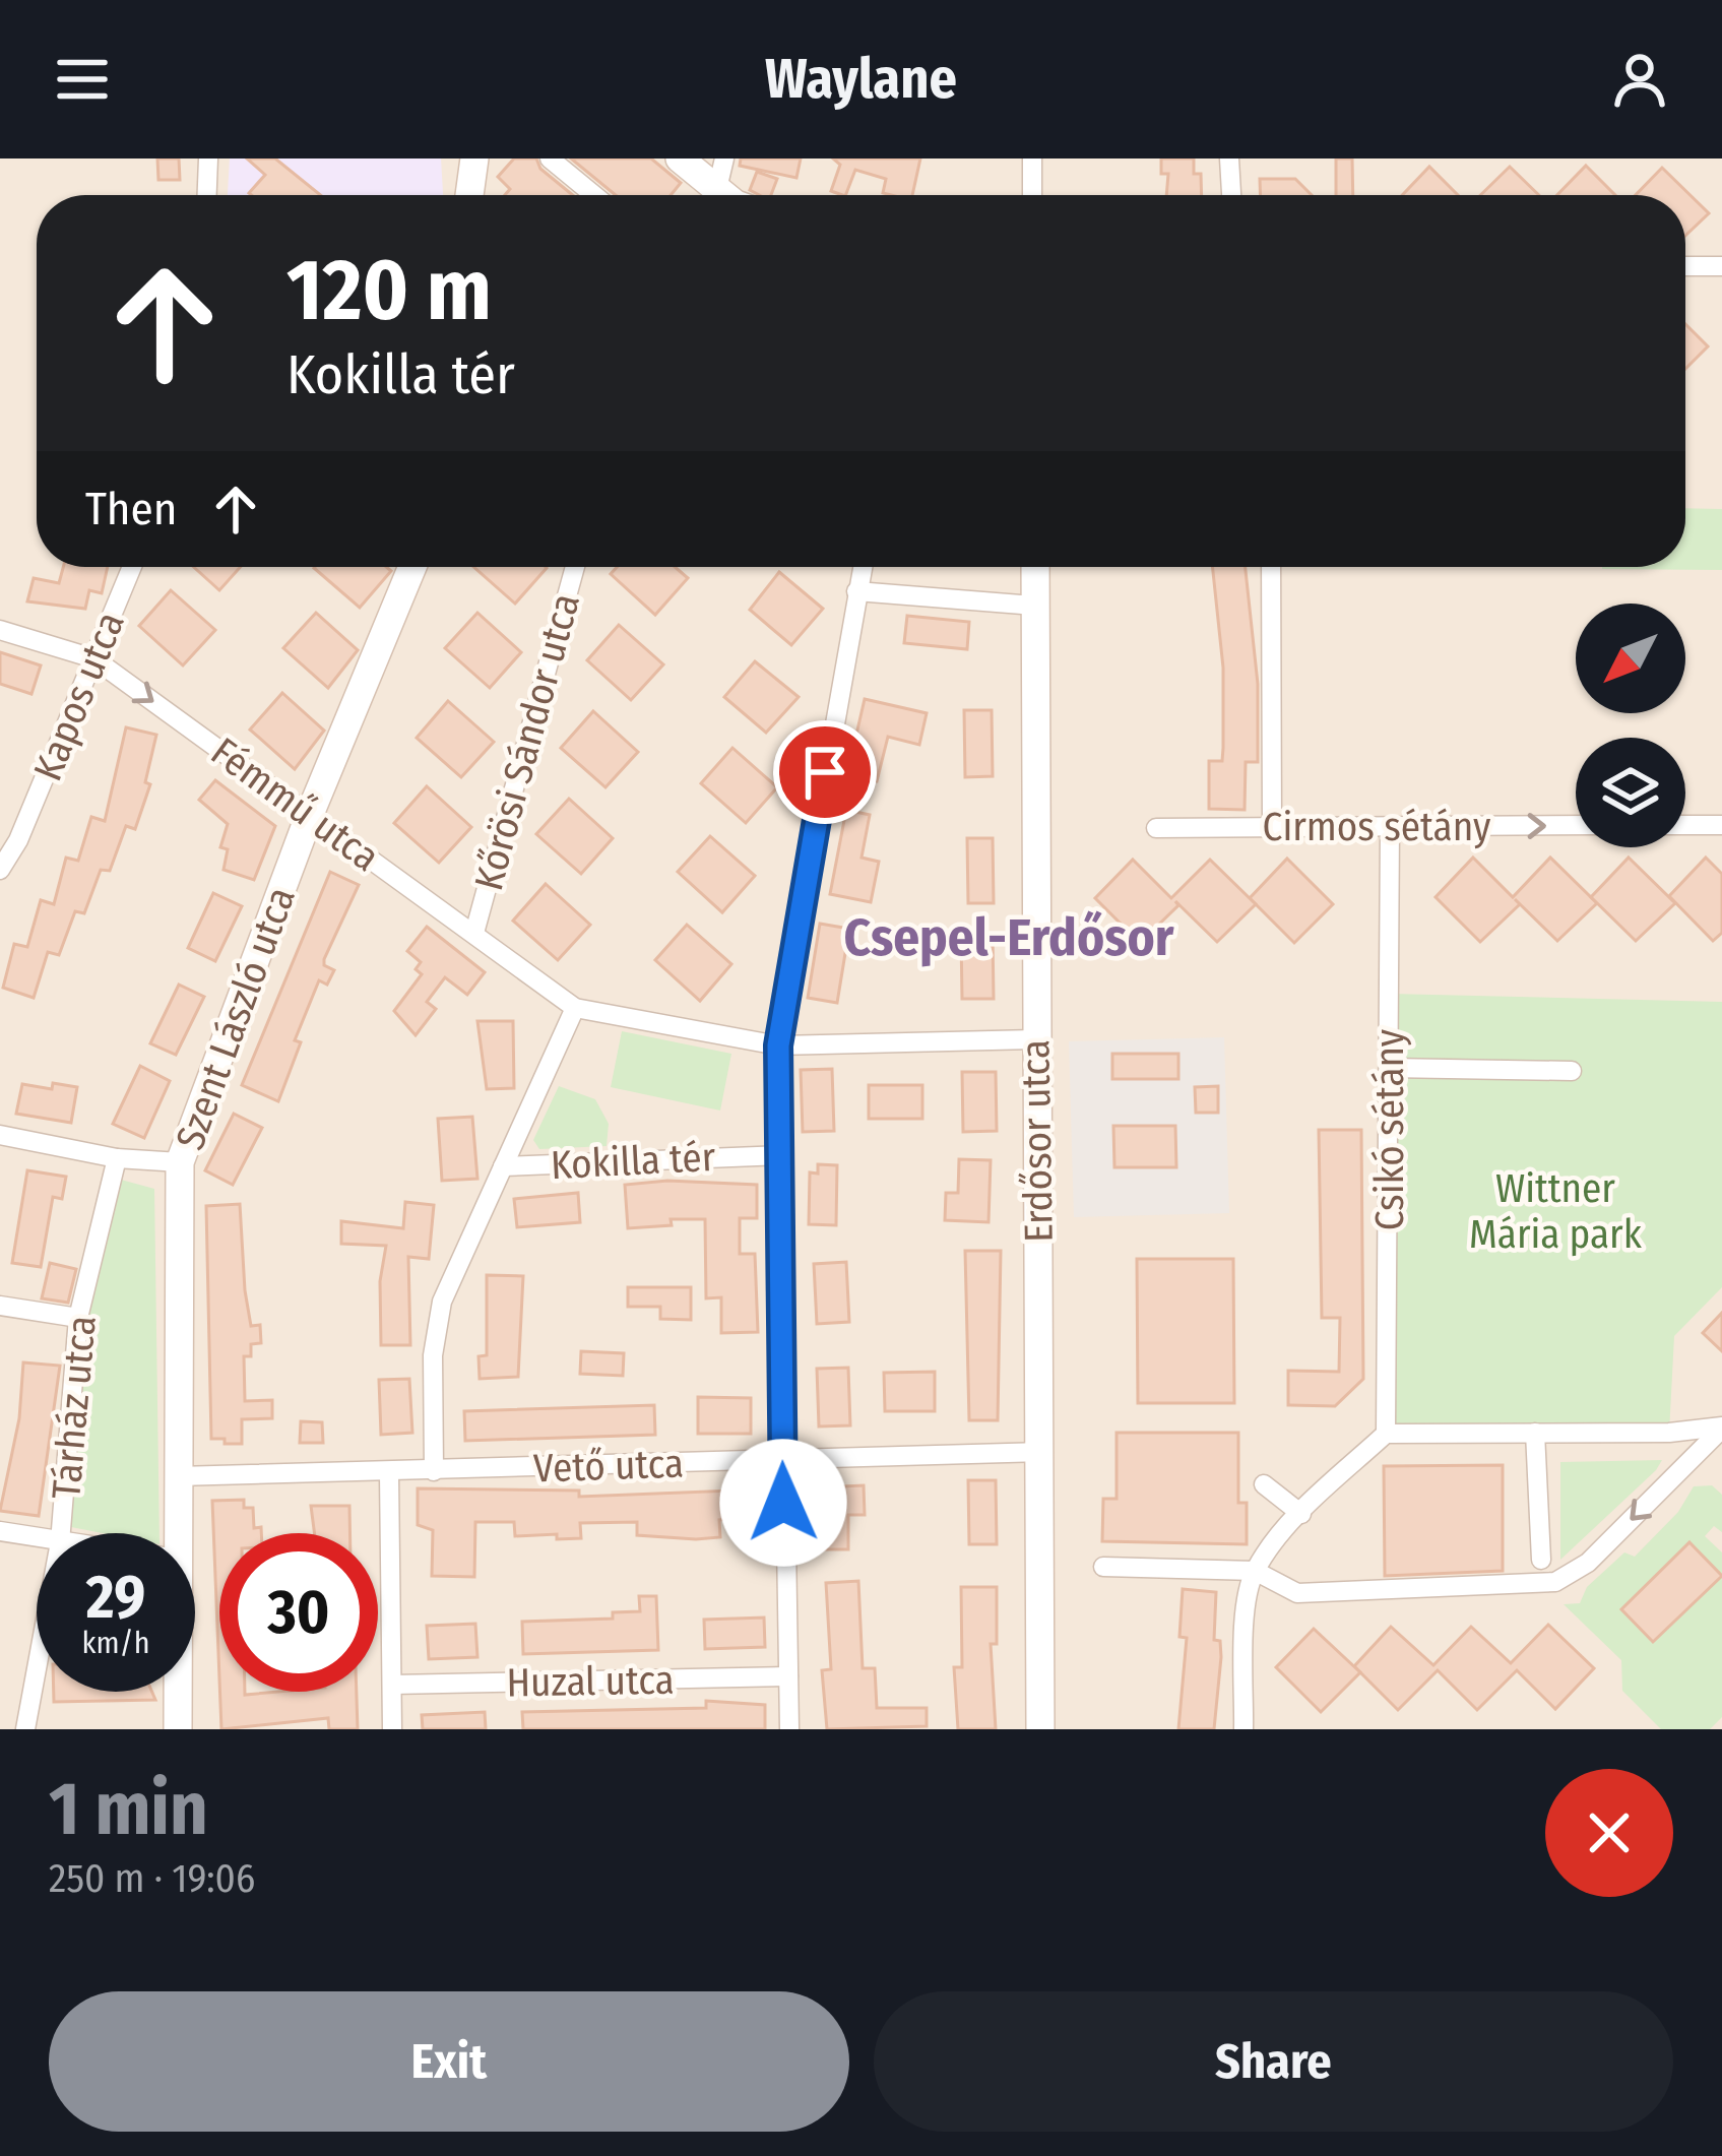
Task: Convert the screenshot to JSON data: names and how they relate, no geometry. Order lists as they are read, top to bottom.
{
  "streets": {
    "street": [
      "Kapos utca",
      "Kőrösi Sándor utca",
      "Fémmű utca",
      "Cirmos sétány",
      "Szent László utca",
      "Csikó sétány",
      "Erdősor utca",
      "Kokilla tér",
      "Tárház utca",
      "Vető utca",
      "Huzal utca"
    ]
  },
  "crossings": [
    ["Kapos utca", "Fémmű utca"],
    ["Kőrösi Sándor utca", "Fémmű utca"],
    ["Fémmű utca", "Szent László utca"],
    ["Fémmű utca", "Kokilla tér"],
    ["Cirmos sétány", "Csikó sétány"],
    ["Szent László utca", "Vető utca"],
    ["Erdősor utca", "Vető utca"]
  ],
  "one_way": ["Fémmű utca", "Cirmos sétány"],
  "districts": ["Csepel-Erdősor"],
  "parks": ["Wittner Mária park"],
  "north": "bottom left",
  "page": {
    "header": "Waylane",
    "turn": ["120 m", "Kokilla tér"],
    "then": "Then",
    "speed": "29 km/h",
    "limit": "30",
    "heading": ["1 min", "250 m · 19:06"],
    "buttons": ["Exit", "Share"]
  }
}
